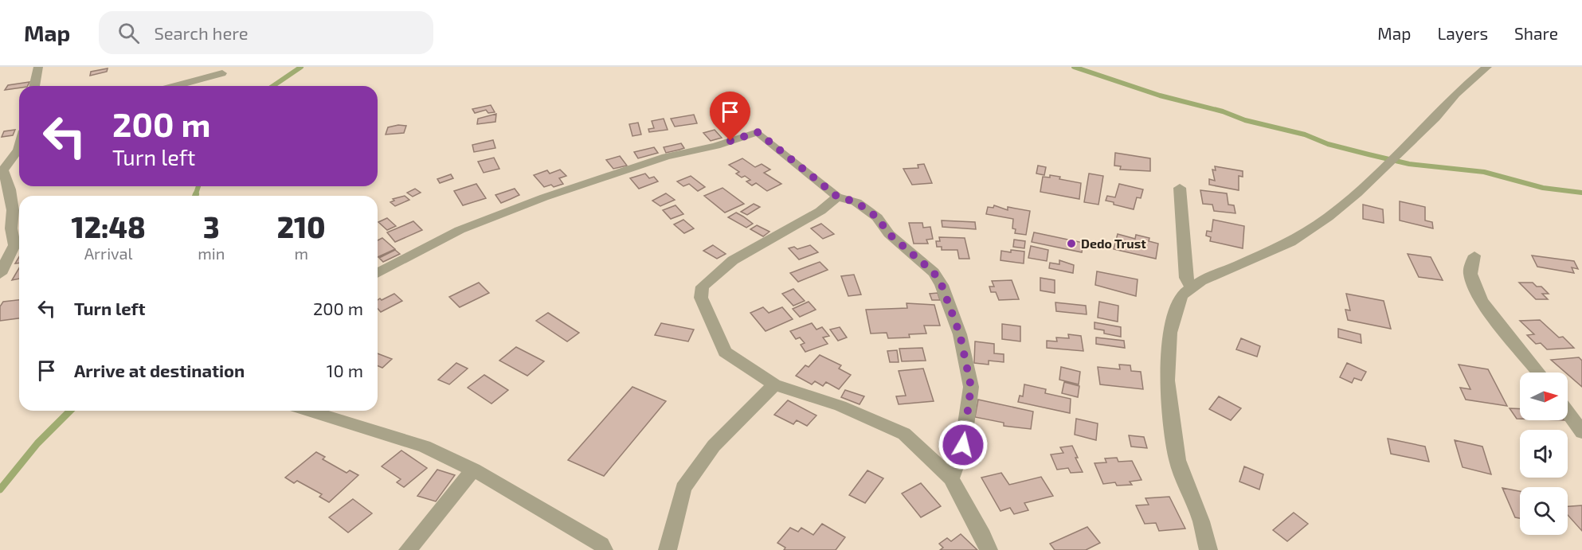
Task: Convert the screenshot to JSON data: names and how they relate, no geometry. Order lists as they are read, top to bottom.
{
  "places": ["Dedo Trust"],
  "north": "right",
  "page": {
    "header": "Map",
    "search": "Search here",
    "nav": ["Map", "Layers", "Share"],
    "turn": ["200 m", "Turn left"],
    "eta": [
      "12:48",
      "Arrival",
      "3",
      "min",
      "210",
      "m"
    ],
    "list": [
      {
        "name": "Turn left",
        "value": "200 m"
      },
      {
        "name": "Arrive at destination",
        "value": "10 m"
      }
    ]
  }
}
